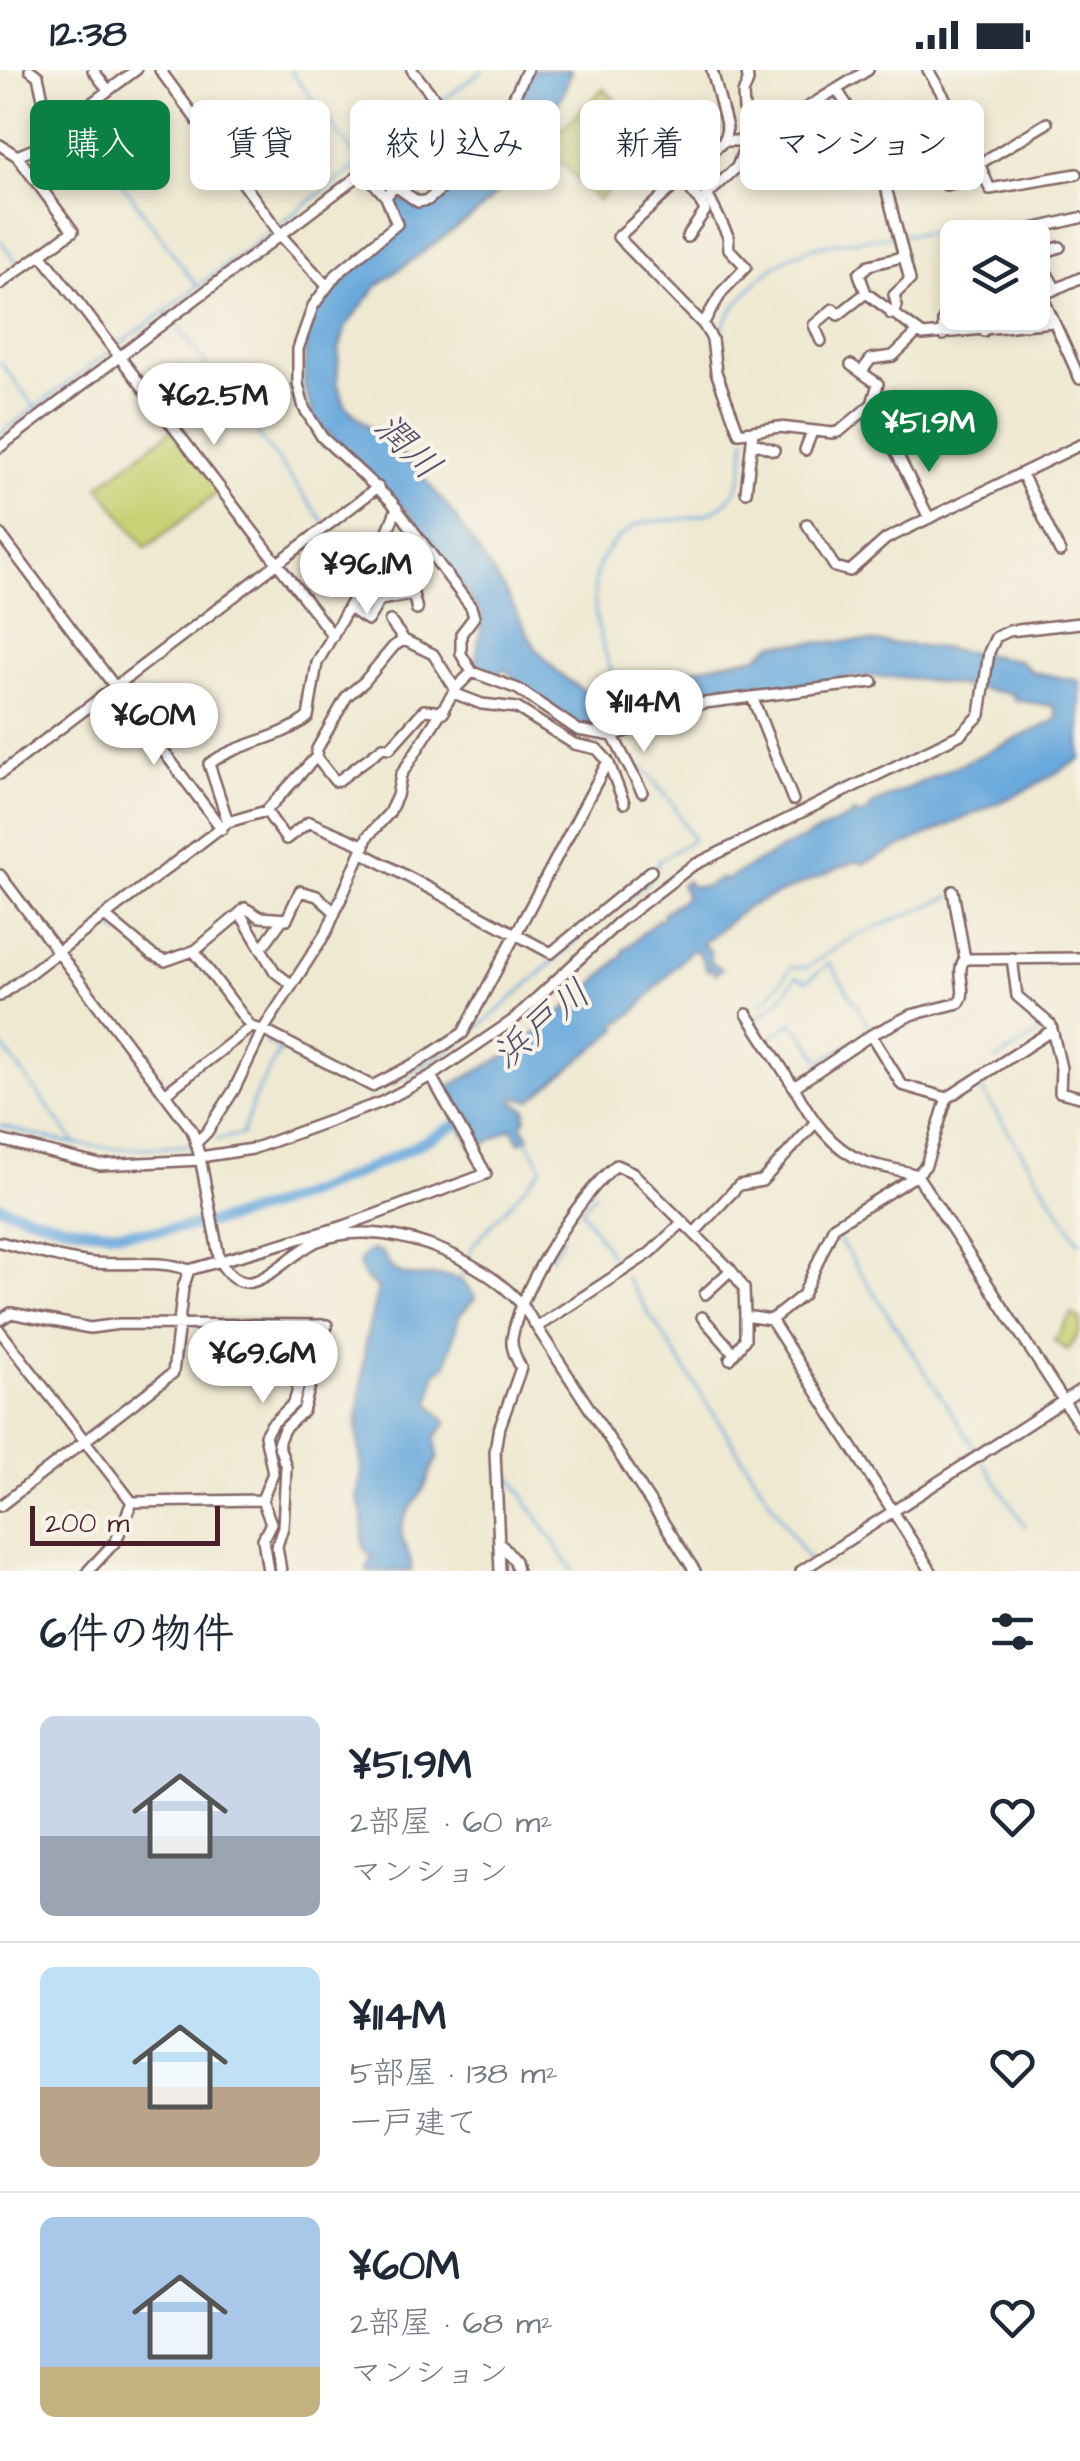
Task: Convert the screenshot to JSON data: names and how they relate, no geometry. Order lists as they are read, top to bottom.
{
  "water": ["潤川", "浜戸川"],
  "scale_bar": "200 m",
  "page": {
    "status": "12:38",
    "chip": [
      "購入",
      "賃貸",
      "絞り込み",
      "新着",
      "マンション"
    ],
    "price": [
      "¥62.5M",
      "¥51.9M",
      "¥96.1M",
      "¥114M",
      "¥60M",
      "¥69.6M"
    ],
    "scale": "200 m",
    "heading": "6件の物件",
    "list": [
      {
        "name": "¥51.9M",
        "note": "2部屋 · 60 m² · マンション"
      },
      {
        "name": "¥114M",
        "note": "5部屋 · 138 m² · 一戸建て"
      },
      {
        "name": "¥60M",
        "note": "2部屋 · 68 m² · マンション"
      }
    ]
  }
}
